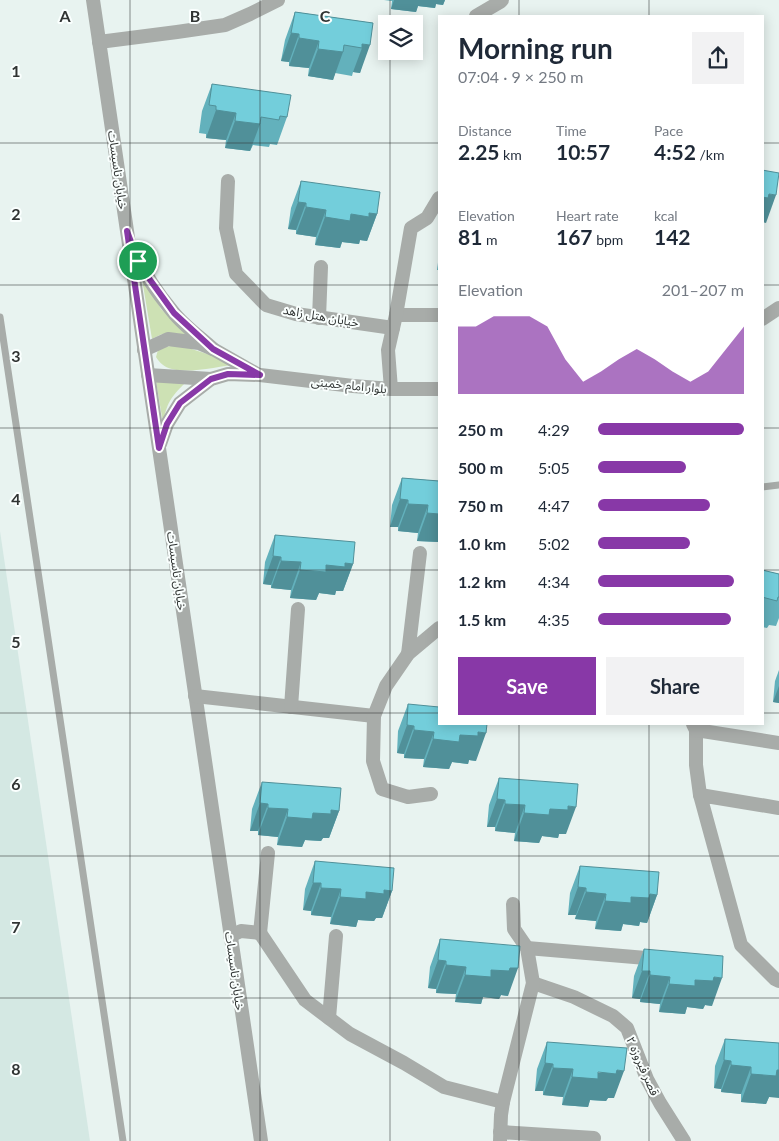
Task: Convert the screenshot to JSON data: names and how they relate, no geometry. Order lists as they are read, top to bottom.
{
  "streets": {
    "street": [
      "خیابان تاسیسات",
      "خیابان هتل زاهد",
      "بلوار امام خمینی",
      "قصر فیروزه ۲"
    ]
  },
  "page": {
    "heading": ["Morning run", "07:04 · 9 × 250 m"],
    "stats": [
      ["Distance", "2.25 km"],
      ["Time", "10:57"],
      ["Pace", "4:52 /km"],
      ["Elevation", "81 m"],
      ["Heart rate", "167 bpm"],
      ["kcal", "142"]
    ],
    "chart": ["Elevation", "201–207 m"],
    "list": [
      {
        "name": "250 m",
        "note": "4:29"
      },
      {
        "name": "500 m",
        "note": "5:05"
      },
      {
        "name": "750 m",
        "note": "4:47"
      },
      {
        "name": "1.0 km",
        "note": "5:02"
      },
      {
        "name": "1.2 km",
        "note": "4:34"
      },
      {
        "name": "1.5 km",
        "note": "4:35"
      }
    ],
    "buttons": ["Save", "Share"]
  },
  "grid": {
    "columns": ["A", "B", "C"],
    "rows": [
      "1",
      "2",
      "3",
      "4",
      "5",
      "6",
      "7",
      "8"
    ]
  }
}
